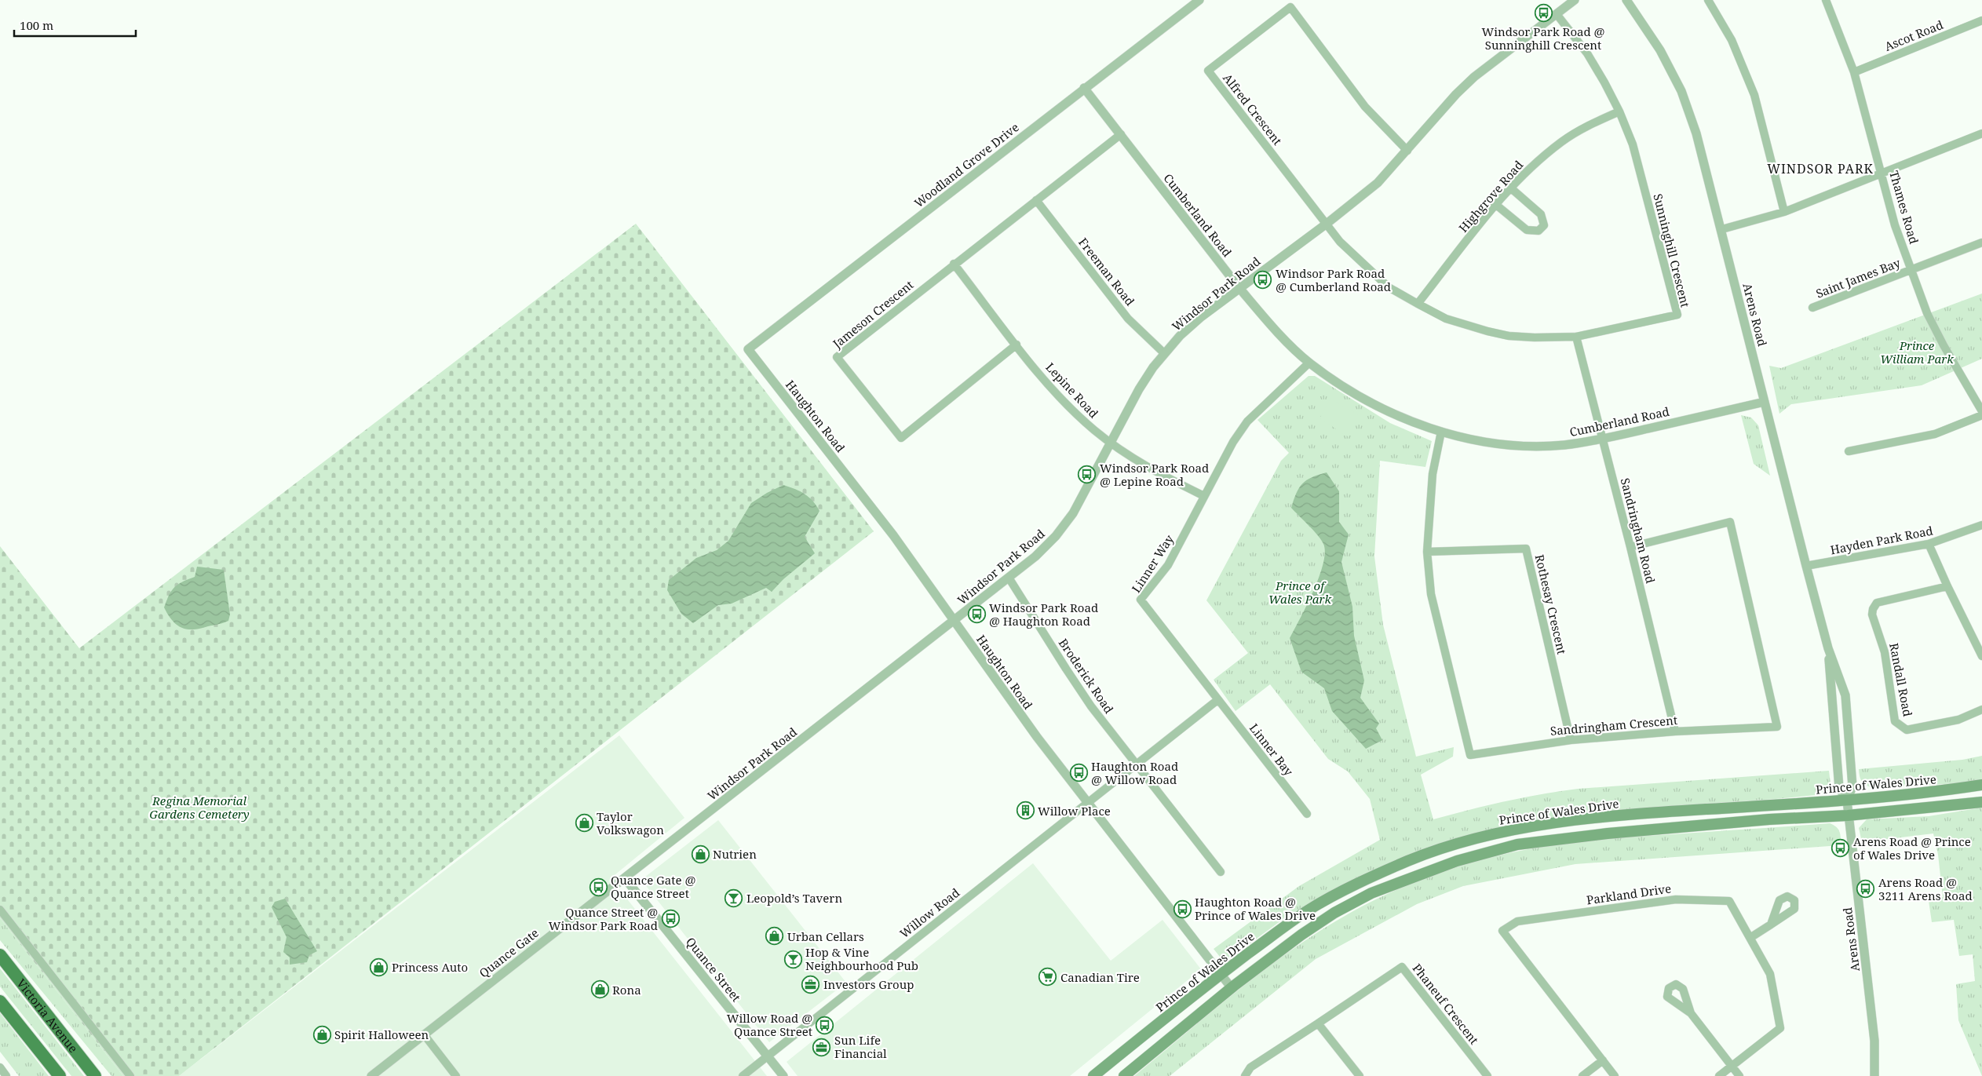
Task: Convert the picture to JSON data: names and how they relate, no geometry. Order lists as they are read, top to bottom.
{
  "streets": {
    "highway": ["Victoria Avenue"],
    "main road": ["Prince of Wales Drive"],
    "street": [
      "Ascot Road",
      "Alfred Crescent",
      "Woodland Grove Drive",
      "Highgrove Road",
      "Thames Road",
      "Cumberland Road",
      "Sunninghill Crescent",
      "Freeman Road",
      "Saint James Bay",
      "Windsor Park Road",
      "Jameson Crescent",
      "Arens Road",
      "Lepine Road",
      "Haughton Road",
      "Sandringham Road",
      "Hayden Park Road",
      "Linner Way",
      "Rothesay Crescent",
      "Broderick Road",
      "Randall Road",
      "Sandringham Crescent",
      "Linner Bay",
      "Parkland Drive",
      "Willow Road",
      "Quance Gate",
      "Quance Street",
      "Phaneuf Crescent"
    ]
  },
  "crossings": [
    ["Ascot Road", "Thames Road"],
    ["Alfred Crescent", "Sunninghill Crescent"],
    ["Alfred Crescent", "Windsor Park Road"],
    ["Woodland Grove Drive", "Cumberland Road"],
    ["Woodland Grove Drive", "Haughton Road"],
    ["Highgrove Road", "Sunninghill Crescent"],
    ["Thames Road", "Saint James Bay"],
    ["Cumberland Road", "Windsor Park Road"],
    ["Cumberland Road", "Jameson Crescent"],
    ["Cumberland Road", "Arens Road"],
    ["Cumberland Road", "Sandringham Road"],
    ["Cumberland Road", "Linner Way"],
    ["Cumberland Road", "Sandringham Crescent"],
    ["Sunninghill Crescent", "Windsor Park Road"],
    ["Sunninghill Crescent", "Sandringham Road"],
    ["Freeman Road", "Windsor Park Road"],
    ["Freeman Road", "Jameson Crescent"],
    ["Windsor Park Road", "Lepine Road"],
    ["Windsor Park Road", "Haughton Road"],
    ["Windsor Park Road", "Broderick Road"],
    ["Windsor Park Road", "Quance Gate"],
    ["Windsor Park Road", "Quance Street"],
    ["Jameson Crescent", "Lepine Road"],
    ["Arens Road", "Hayden Park Road"],
    ["Arens Road", "Prince of Wales Drive"],
    ["Lepine Road", "Linner Way"],
    ["Haughton Road", "Prince of Wales Drive"],
    ["Haughton Road", "Willow Road"],
    ["Sandringham Road", "Sandringham Crescent"],
    ["Linner Way", "Linner Bay"],
    ["Rothesay Crescent", "Sandringham Crescent"],
    ["Willow Road", "Quance Street"],
    ["Quance Gate", "Quance Street"]
  ],
  "districts": ["WINDSOR PARK"],
  "parks": ["Prince William Park", "Prince of Wales Park", "Regina Memorial Gardens Cemetery"],
  "places": {
    "bus stop": [
      "Windsor Park Road @ Sunninghill Crescent",
      "Windsor Park Road @ Cumberland Road",
      "Windsor Park Road @ Lepine Road",
      "Windsor Park Road @ Haughton Road",
      "Haughton Road @ Willow Road",
      "Arens Road @ Prince of Wales Drive",
      "Quance Gate @ Quance Street",
      "Arens Road @ 3211 Arens Road",
      "Haughton Road @ Prince of Wales Drive",
      "Quance Street @ Windsor Park Road",
      "Willow Road @ Quance Street"
    ],
    "building": ["Willow Place"],
    "shop": [
      "Taylor Volkswagon",
      "Nutrien",
      "Urban Cellars",
      "Princess Auto",
      "Rona",
      "Spirit Halloween"
    ],
    "bar": ["Leopold’s Tavern", "Hop & Vine Neighbourhood Pub"],
    "supermarket": ["Canadian Tire"],
    "office": ["Investors Group", "Sun Life Financial"]
  },
  "scale_bar": "100 m"
}
